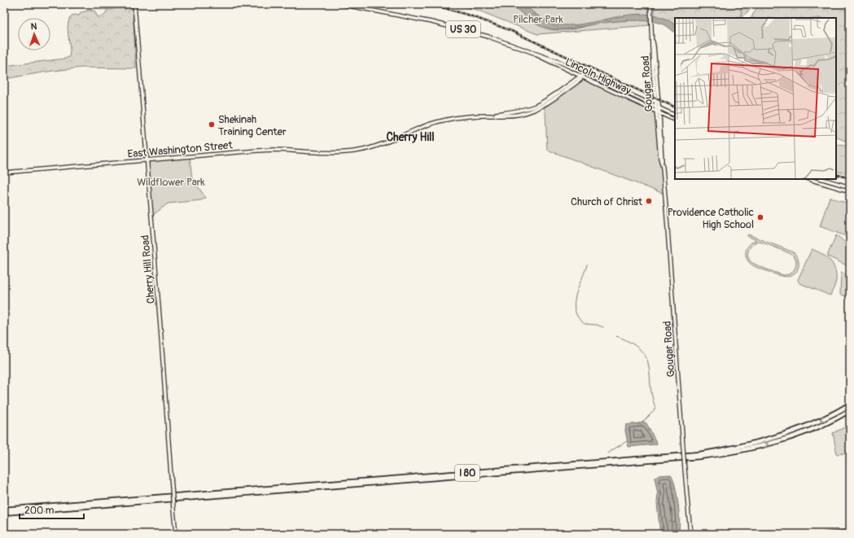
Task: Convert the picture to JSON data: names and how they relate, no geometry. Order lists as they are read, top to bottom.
{
  "streets": {
    "highway": ["I 80"],
    "street": [
      "US 30",
      "Lincoln Highway",
      "Gougar Road",
      "East Washington Street",
      "Cherry Hill Road"
    ]
  },
  "crossings": [
    ["US 30", "Lincoln Highway"],
    ["US 30", "Gougar Road"],
    ["Lincoln Highway", "Gougar Road"],
    ["Lincoln Highway", "East Washington Street"],
    ["East Washington Street", "Cherry Hill Road"]
  ],
  "districts": ["Cherry Hill"],
  "parks": ["Pilcher Park", "Wildflower Park"],
  "places": ["Shekinah Training Center", "Church of Christ", "Providence Catholic High School"],
  "scale_bar": "200 m",
  "north": "top"
}
